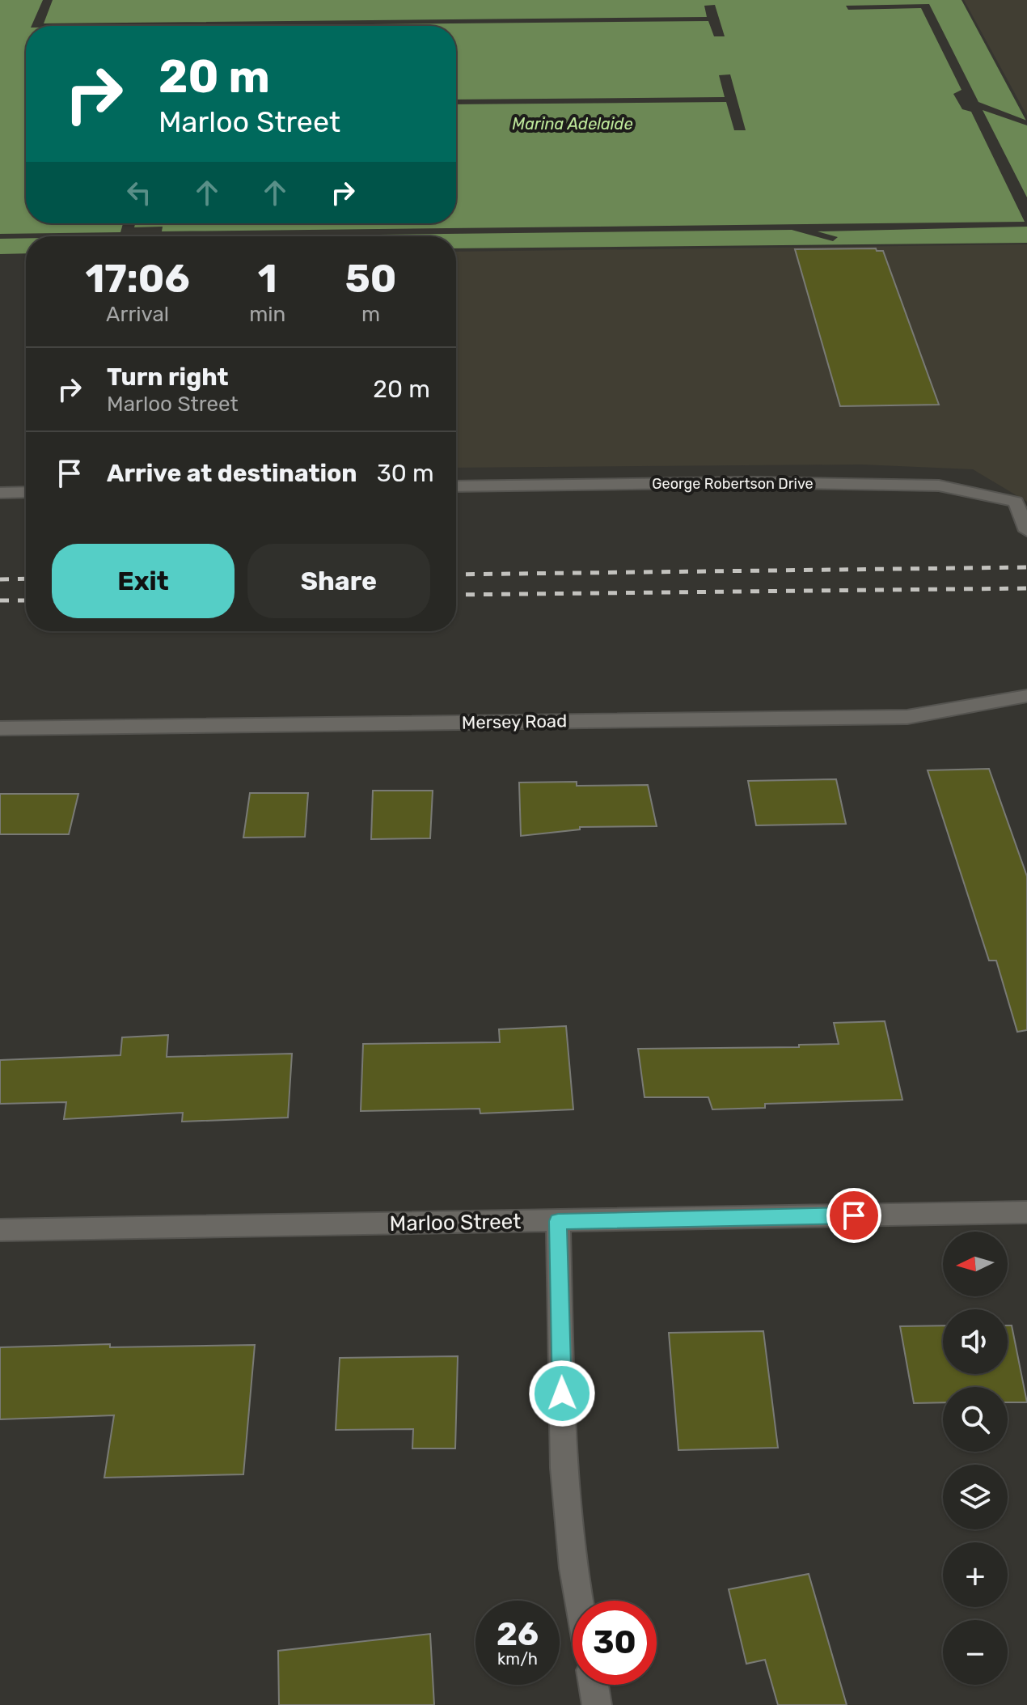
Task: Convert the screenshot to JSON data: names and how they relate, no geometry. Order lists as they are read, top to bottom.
{
  "streets": {
    "street": ["George Robertson Drive", "Mersey Road", "Marloo Street"]
  },
  "water": ["Marina Adelaide"],
  "north": "left",
  "page": {
    "turn": ["20 m", "Marloo Street"],
    "eta": [
      "17:06",
      "Arrival",
      "1",
      "min",
      "50",
      "m"
    ],
    "list": [
      {
        "name": "Turn right",
        "note": "Marloo Street",
        "value": "20 m"
      },
      {
        "name": "Arrive at destination",
        "value": "30 m"
      }
    ],
    "buttons": ["Exit", "Share"],
    "map_buttons": ["+", "−"],
    "speed": "26 km/h",
    "limit": "30"
  }
}
